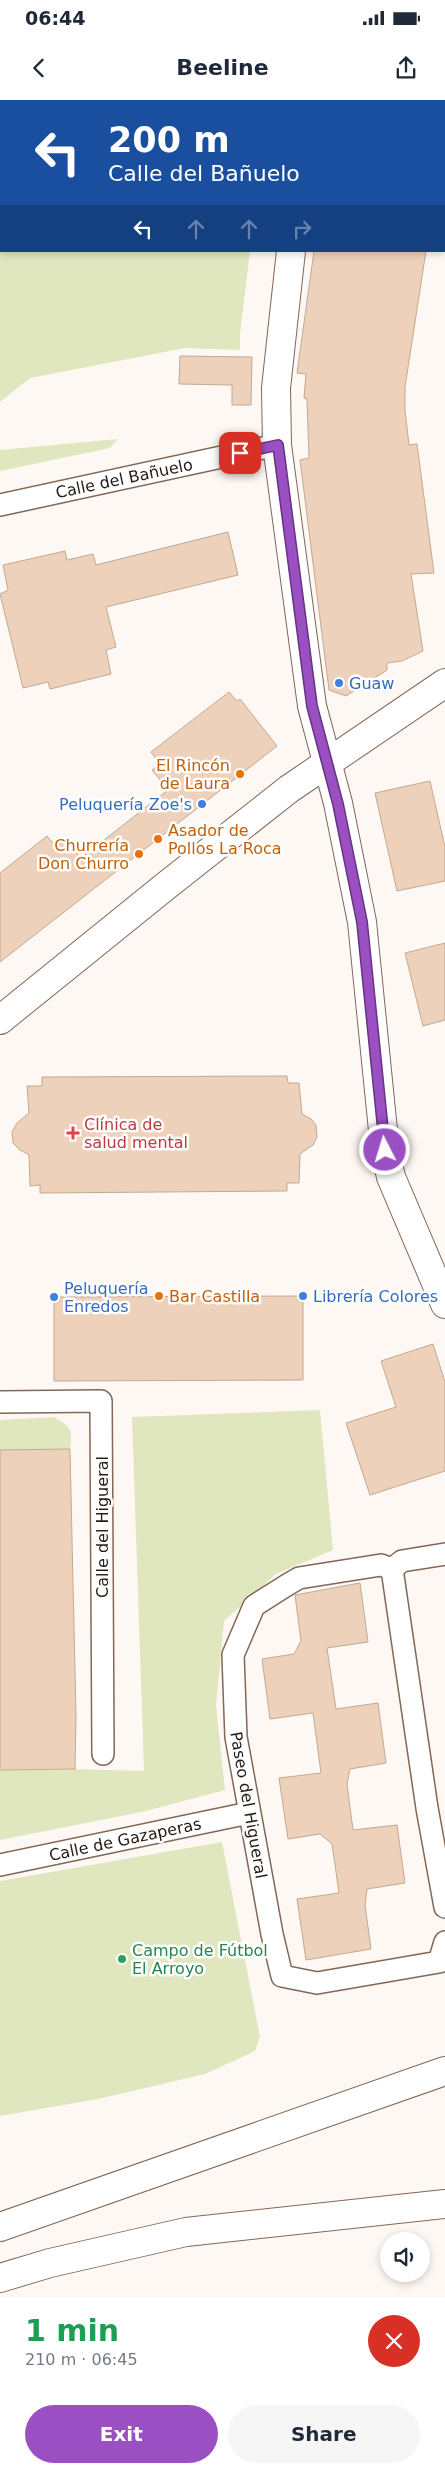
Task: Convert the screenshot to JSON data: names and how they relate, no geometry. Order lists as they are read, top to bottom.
{
  "streets": {
    "street": [
      "Calle del Bañuelo",
      "Calle del Higueral",
      "Paseo del Higueral",
      "Calle de Gazaperas"
    ]
  },
  "crossings": [
    ["Paseo del Higueral", "Calle de Gazaperas"]
  ],
  "places": {
    "other": [
      "Guaw",
      "El Rincón de Laura",
      "Peluquería Zoe's",
      "Asador de Pollos La Roca",
      "Churrería Don Churro",
      "Bar Castilla",
      "Librería Colores",
      "Peluquería Enredos",
      "Campo de Fútbol El Arroyo"
    ],
    "health": ["Clínica de salud mental"]
  },
  "page": {
    "status": "06:44",
    "header": "Beeline",
    "turn": ["200 m", "Calle del Bañuelo"],
    "heading": ["1 min", "210 m · 06:45"],
    "buttons": ["Exit", "Share"]
  }
}
